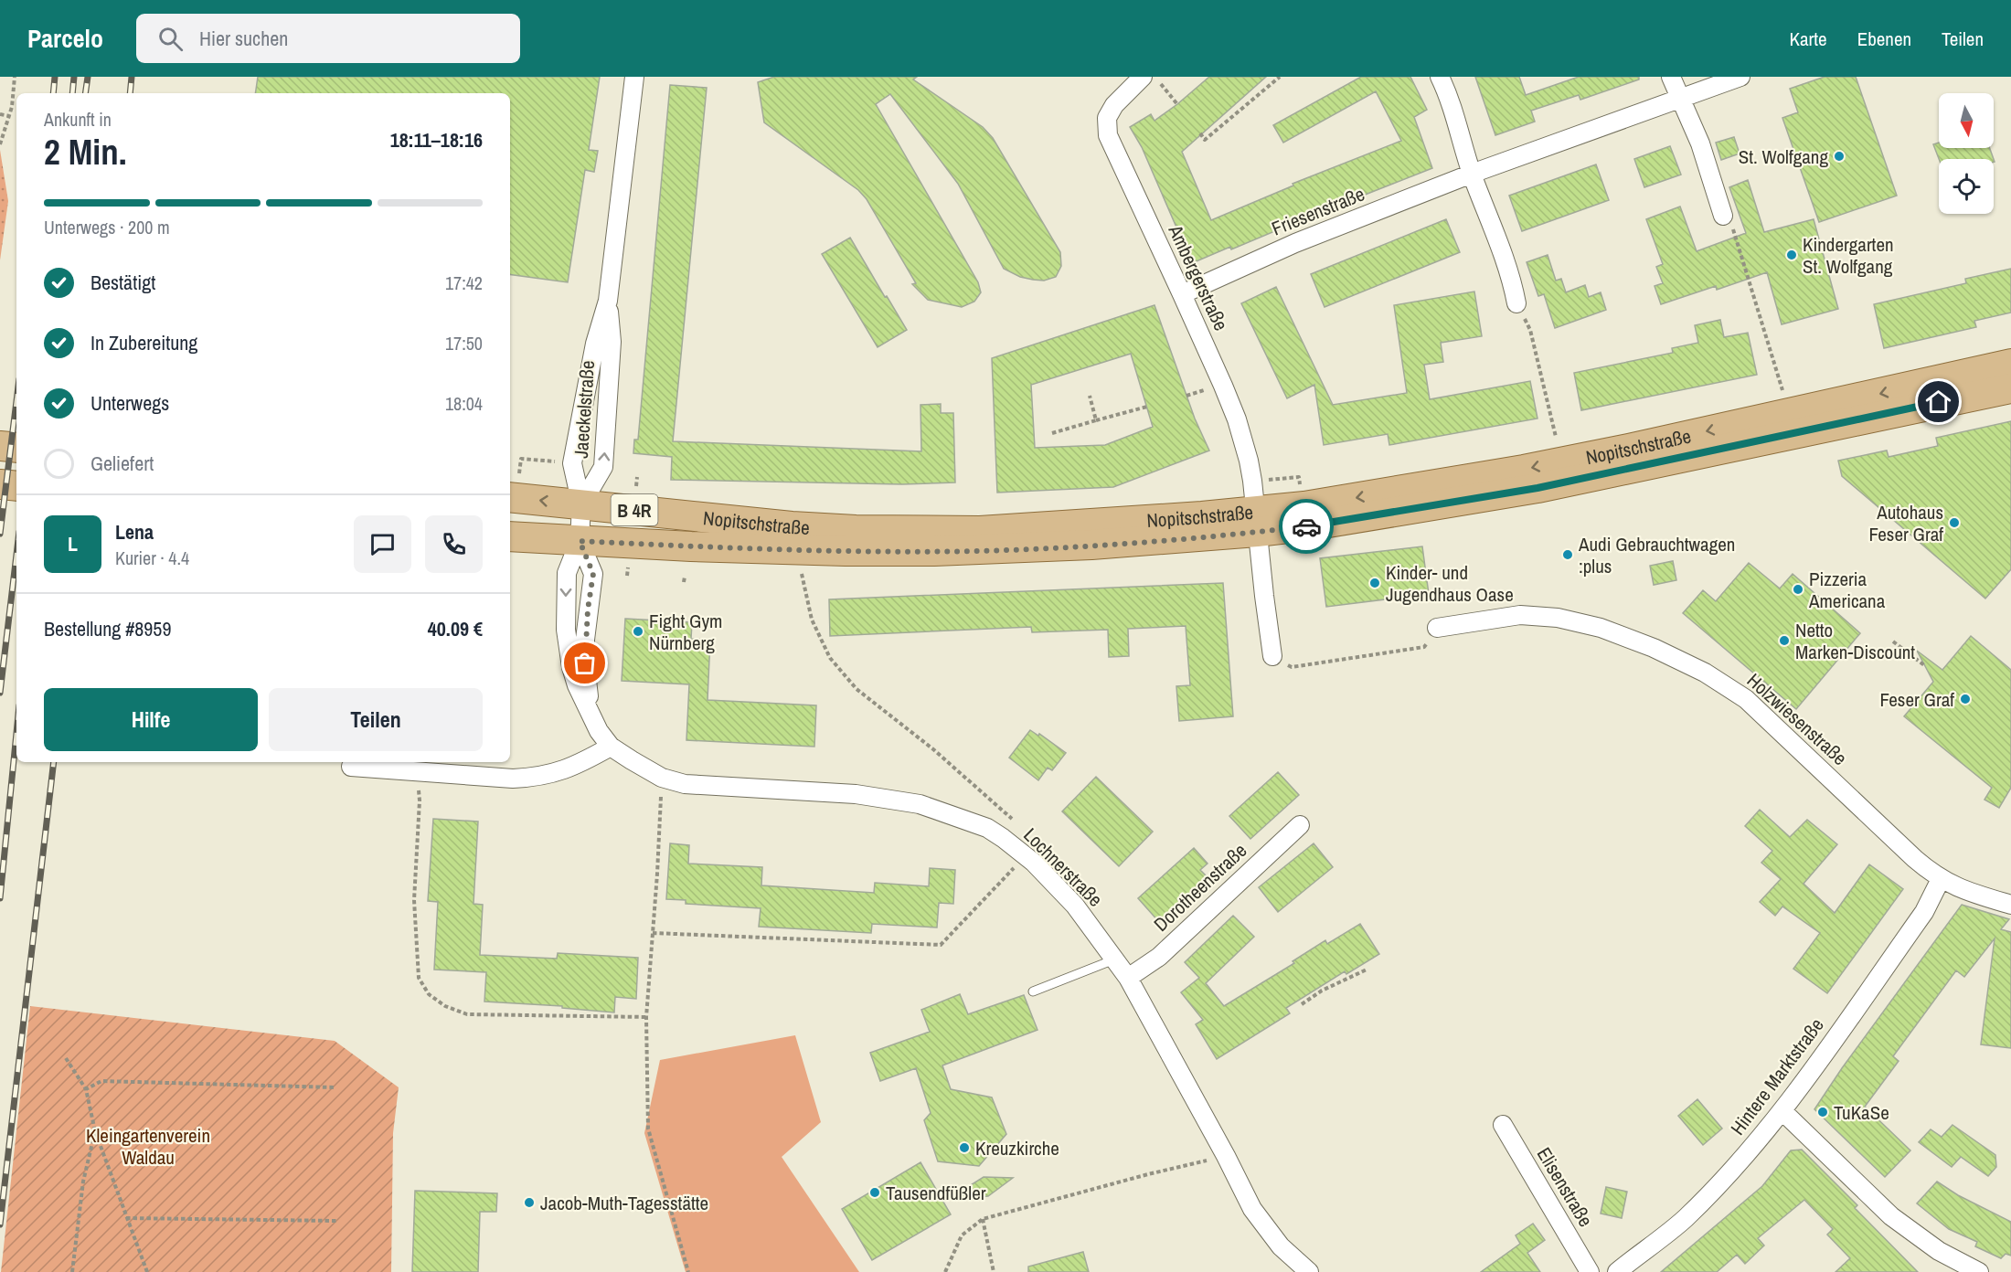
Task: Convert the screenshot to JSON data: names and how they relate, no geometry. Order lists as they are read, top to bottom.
{
  "streets": {
    "main road": ["Nopitschstraße", "B 4R"],
    "street": [
      "Friesenstraße",
      "Ambergerstraße",
      "Jaeckelstraße",
      "Holzwiesenstraße",
      "Lochnerstraße",
      "Dorotheenstraße",
      "Hintere Marktstraße",
      "Elisenstraße"
    ]
  },
  "crossings": [
    ["Friesenstraße", "Ambergerstraße"],
    ["Ambergerstraße", "Nopitschstraße"],
    ["Jaeckelstraße", "Nopitschstraße"],
    ["Jaeckelstraße", "Lochnerstraße"],
    ["Nopitschstraße", "Lochnerstraße"],
    ["Holzwiesenstraße", "Hintere Marktstraße"],
    ["Lochnerstraße", "Dorotheenstraße"]
  ],
  "parks": ["Kleingartenverein Waldau"],
  "places": [
    "St. Wolfgang",
    "Kindergarten St. Wolfgang",
    "Autohaus Feser Graf",
    "Audi Gebrauchtwagen :plus",
    "Kinder- und Jugendhaus Oase",
    "Pizzeria Americana",
    "Fight Gym Nürnberg",
    "Netto Marken-Discount",
    "Feser Graf",
    "TuKaSe",
    "Kreuzkirche",
    "Tausendfüßler",
    "Jacob-Muth-Tagesstätte"
  ],
  "north": "bottom",
  "page": {
    "header": "Parcelo",
    "search": "Hier suchen",
    "nav": ["Karte", "Ebenen", "Teilen"],
    "heading": ["2 Min.", "Ankunft in", "18:11–18:16"],
    "panel": [
      "Lena",
      "Kurier · 4.4",
      "Bestellung #8959",
      "40.09 €"
    ],
    "bar": "Unterwegs · 200 m",
    "list": [
      ["Bestätigt", "17:42"],
      ["In Zubereitung", "17:50"],
      ["Unterwegs", "18:04"],
      "Geliefert"
    ],
    "round": "L",
    "buttons": ["Hilfe", "Teilen"]
  }
}
